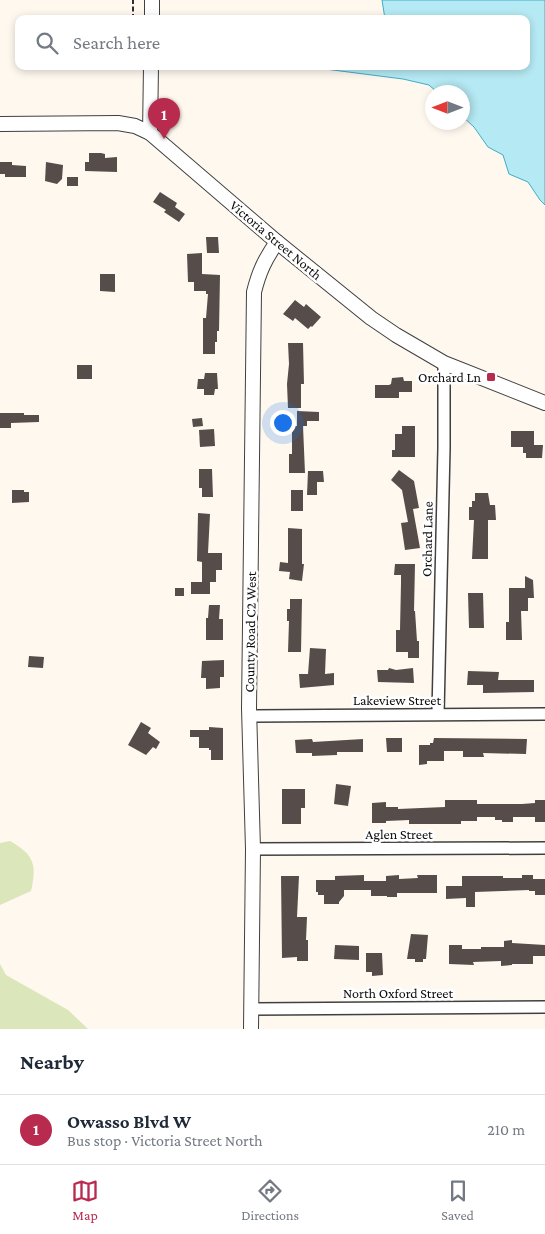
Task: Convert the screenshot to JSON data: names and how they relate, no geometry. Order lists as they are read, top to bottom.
{
  "streets": {
    "street": [
      "Victoria Street North",
      "Orchard Lane",
      "County Road C2 West",
      "Lakeview Street",
      "Aglen Street",
      "North Oxford Street"
    ]
  },
  "crossings": [
    ["Victoria Street North", "Orchard Lane"],
    ["Victoria Street North", "County Road C2 West"],
    ["Orchard Lane", "Lakeview Street"],
    ["County Road C2 West", "Lakeview Street"],
    ["County Road C2 West", "Aglen Street"],
    ["County Road C2 West", "North Oxford Street"]
  ],
  "places": {
    "transit": ["Orchard Ln"]
  },
  "north": "left",
  "page": {
    "search": "Search here",
    "pins": "1",
    "heading": "Nearby",
    "list": [
      {
        "mark": "1",
        "name": "Owasso Blvd W",
        "note": "Bus stop · Victoria Street North",
        "value": "210 m"
      }
    ],
    "nav": ["Map", "Directions", "Saved"]
  }
}
